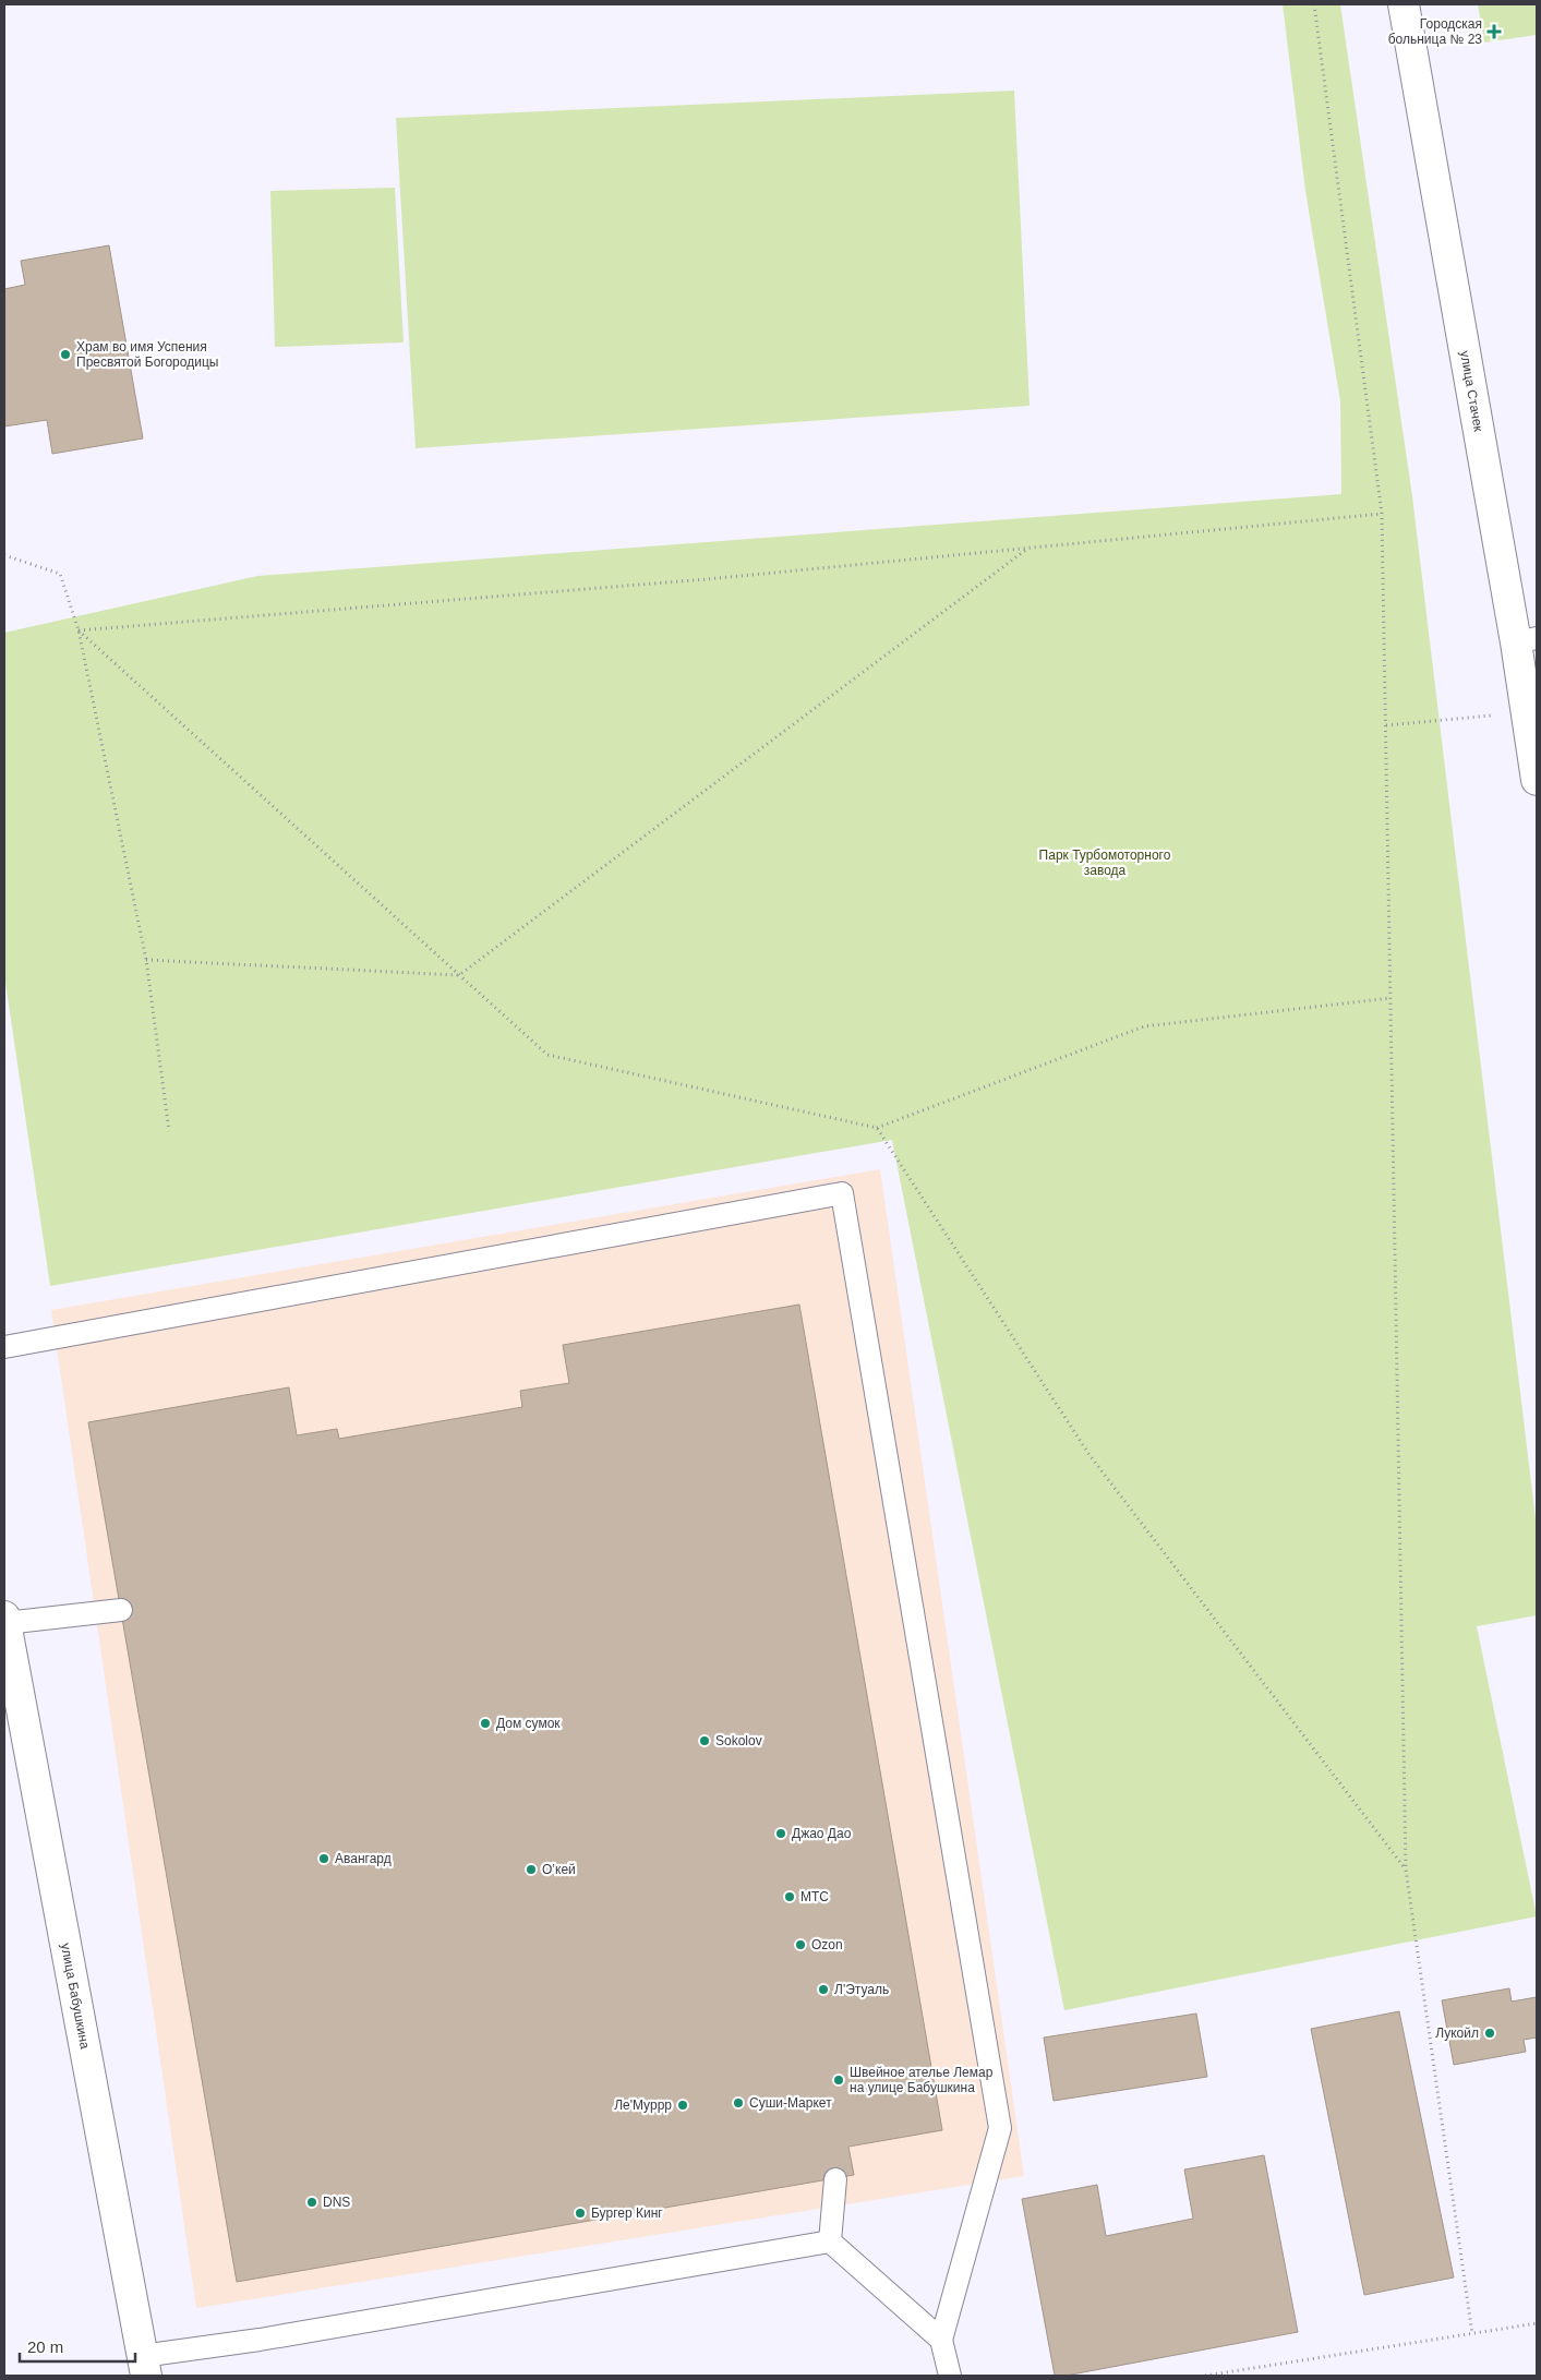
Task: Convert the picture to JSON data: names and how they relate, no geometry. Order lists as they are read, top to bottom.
{
  "streets": {
    "street": ["улица Стачек", "улица Бабушкина"]
  },
  "parks": ["Парк Турбомоторного завода"],
  "places": {
    "health": ["Городская больница № 23"],
    "other": [
      "Храм во имя Успения Пресвятой Богородицы",
      "Дом сумок",
      "Sokolov",
      "Джао Дао",
      "Авангард",
      "О’кей",
      "МТС",
      "Ozon",
      "Л'Этуаль",
      "Лукойл",
      "Швейное ателье Лемар на улице Бабушкина",
      "Суши-Маркет",
      "Ле'Муррр",
      "DNS",
      "Бургер Кинг"
    ]
  },
  "scale_bar": "20 m"
}
